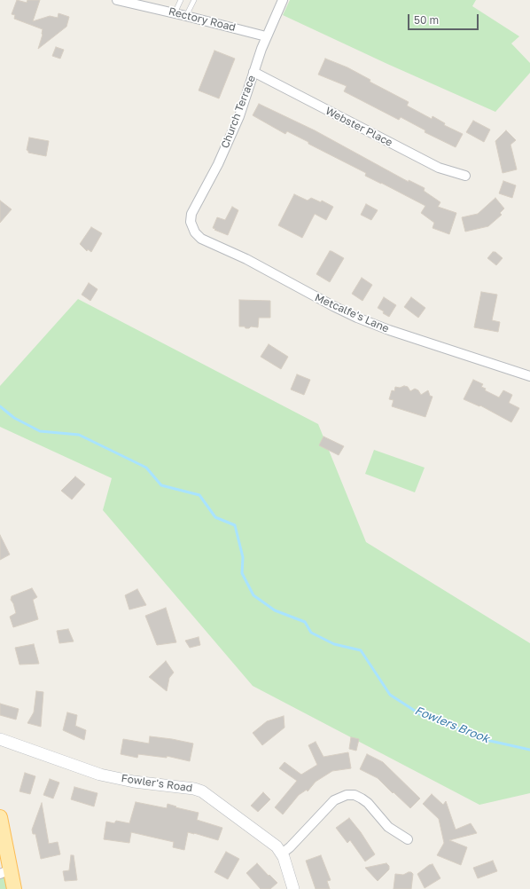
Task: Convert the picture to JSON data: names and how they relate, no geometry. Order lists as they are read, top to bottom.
{
  "streets": {
    "street": [
      "Rectory Road",
      "Church Terrace",
      "Webster Place",
      "Metcalfe's Lane",
      "Fowler's Road"
    ]
  },
  "crossings": [
    ["Rectory Road", "Church Terrace"],
    ["Church Terrace", "Webster Place"],
    ["Church Terrace", "Metcalfe's Lane"]
  ],
  "water": ["Fowlers Brook"],
  "scale_bar": "50 m"
}
